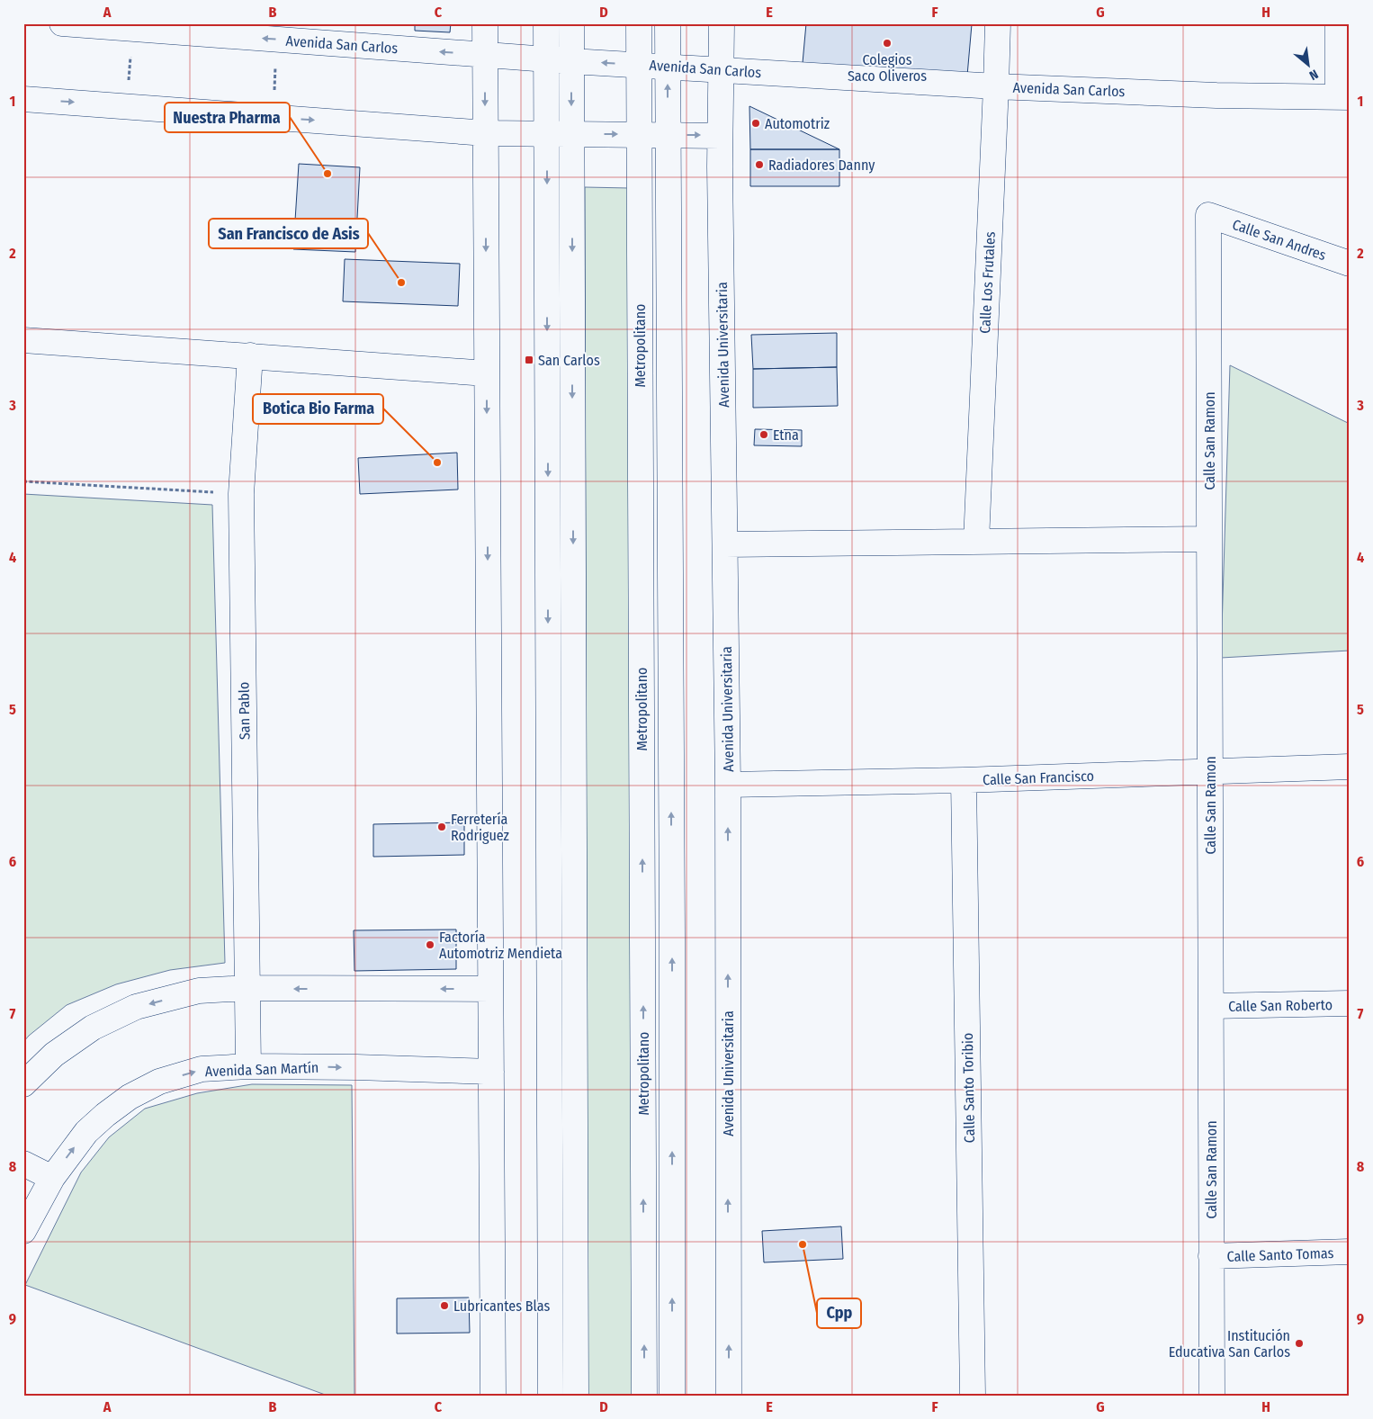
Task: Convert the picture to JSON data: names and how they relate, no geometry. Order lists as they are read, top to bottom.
{
  "streets": {
    "street": [
      "Avenida San Carlos",
      "Calle San Andres",
      "Calle Los Frutales",
      "Avenida Universitaria",
      "Metropolitano",
      "Calle San Ramon",
      "San Pablo",
      "Calle San Francisco",
      "Calle San Roberto",
      "Avenida San Martín",
      "Calle Santo Toribio",
      "Calle Santo Tomas"
    ]
  },
  "crossings": [
    ["Avenida San Carlos", "Calle Los Frutales"],
    ["Avenida San Carlos", "Avenida Universitaria"],
    ["Avenida San Carlos", "Metropolitano"],
    ["Calle San Andres", "Calle San Ramon"],
    ["Avenida Universitaria", "Calle San Francisco"],
    ["Calle San Ramon", "Calle San Francisco"],
    ["Calle San Ramon", "Calle San Roberto"],
    ["Calle San Ramon", "Calle Santo Tomas"],
    ["San Pablo", "Avenida San Martín"],
    ["Calle San Francisco", "Calle Santo Toribio"]
  ],
  "places": {
    "other": [
      "Colegios Saco Oliveros",
      "Automotriz",
      "Radiadores Danny",
      "Nuestra Pharma",
      "San Francisco de Asis",
      "Etna",
      "Botica Bio Farma",
      "Ferretería Rodriguez",
      "Factoría Automotriz Mendieta",
      "Cpp",
      "Lubricantes Blas",
      "Institución Educativa San Carlos"
    ],
    "transit": ["San Carlos"]
  },
  "north": "bottom right",
  "grid": {
    "columns": [
      "A",
      "B",
      "C",
      "D",
      "E",
      "F",
      "G",
      "H"
    ],
    "rows": [
      "1",
      "2",
      "3",
      "4",
      "5",
      "6",
      "7",
      "8",
      "9"
    ]
  }
}
